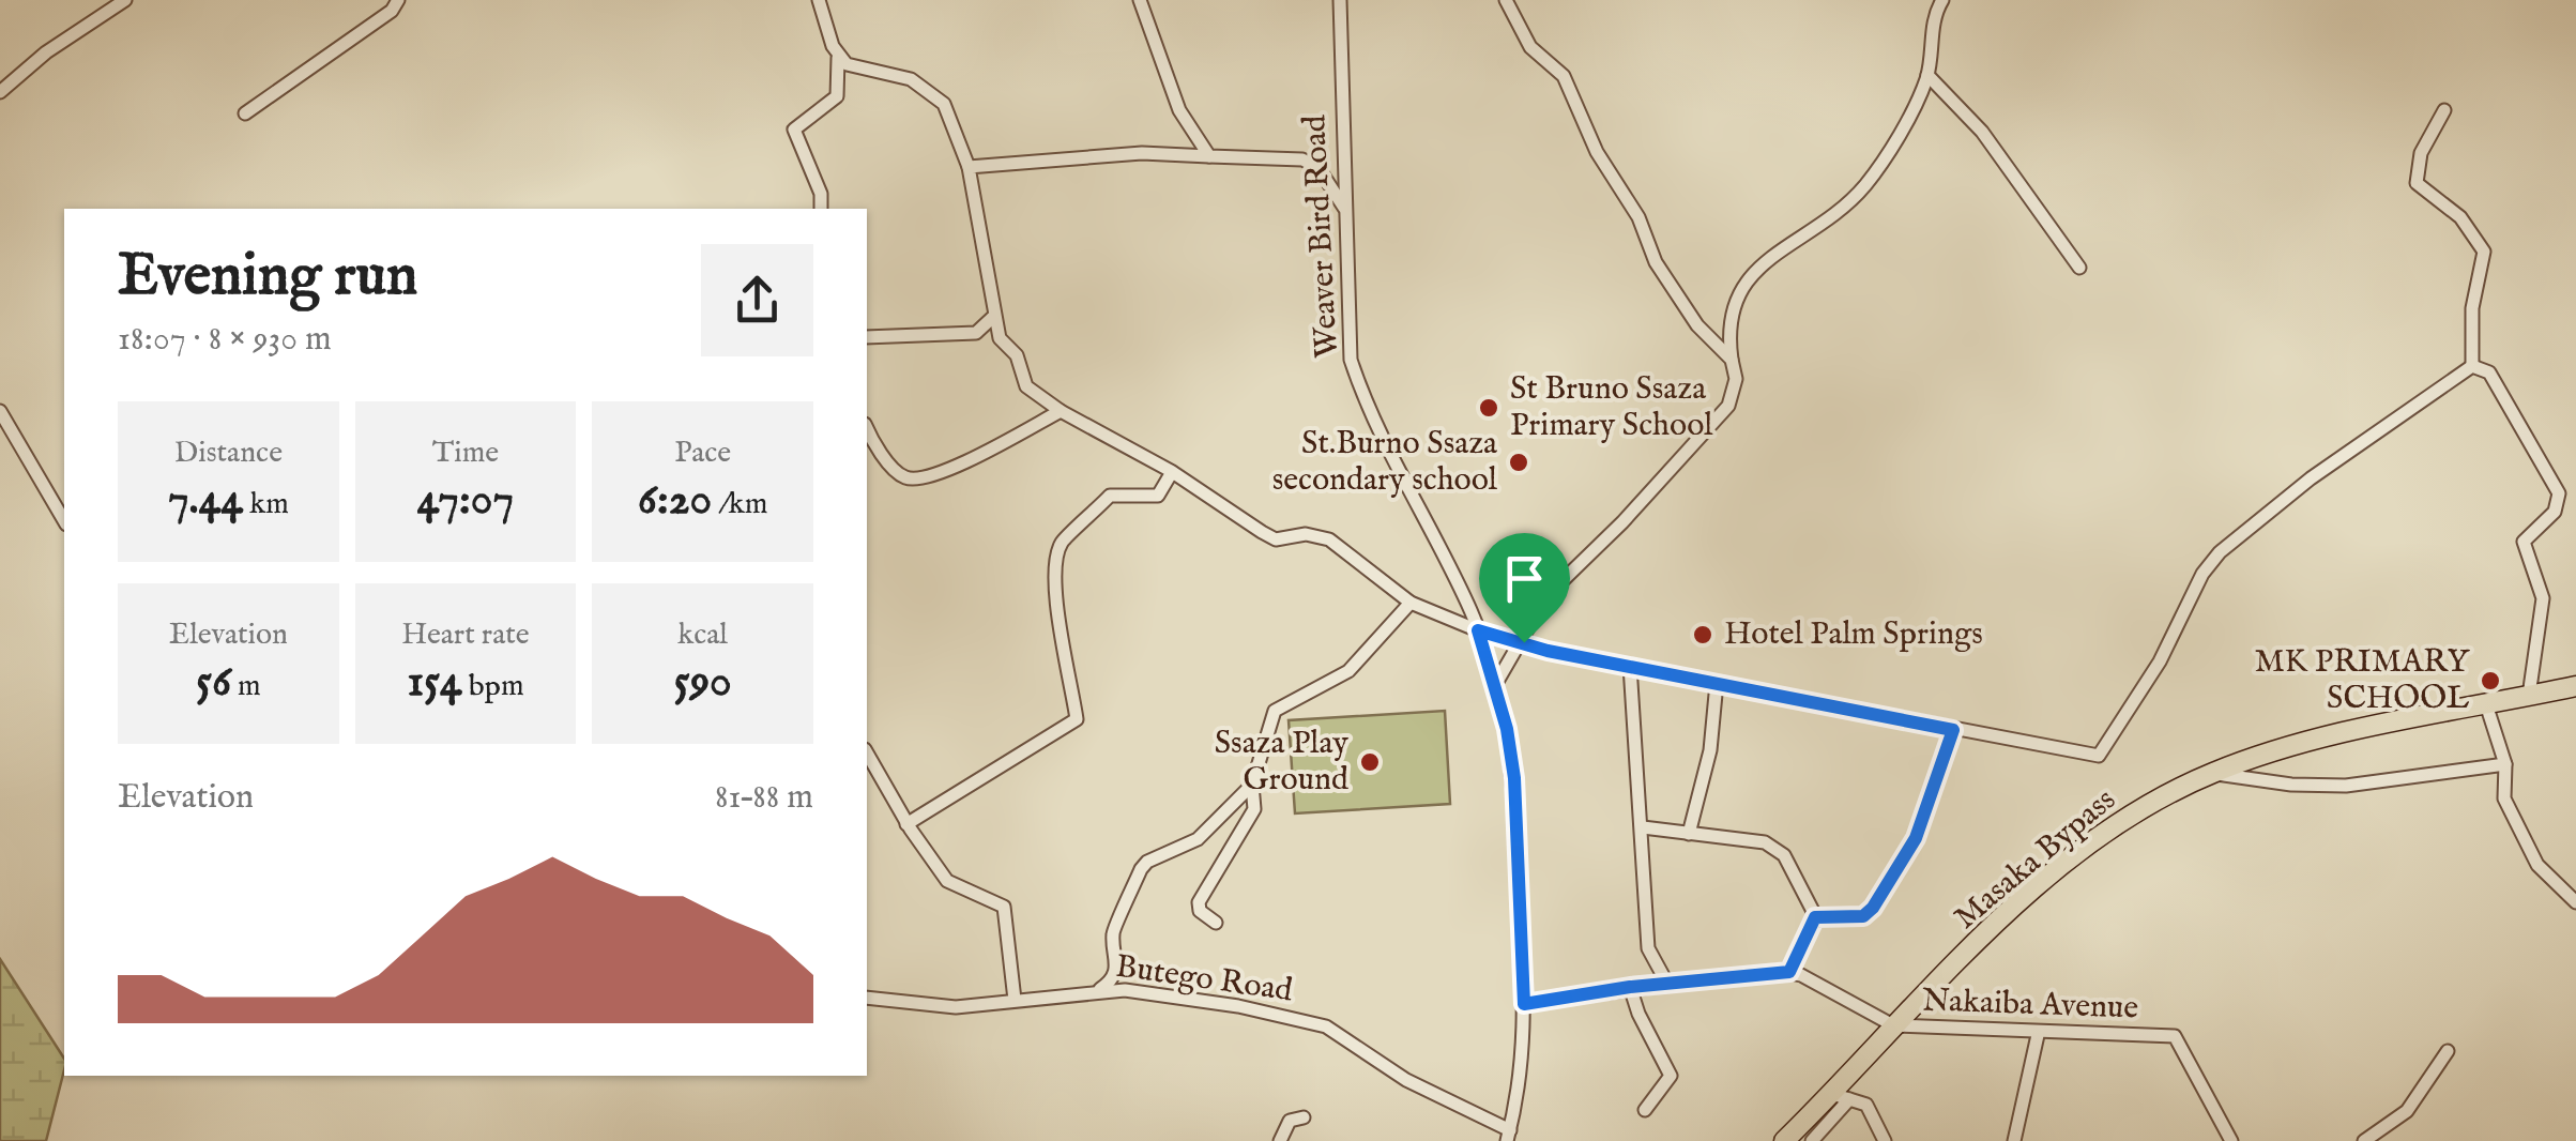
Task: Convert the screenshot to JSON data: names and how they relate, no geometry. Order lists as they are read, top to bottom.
{
  "streets": {
    "highway": ["Masaka Bypass"],
    "street": ["Weaver Bird Road", "Butego Road", "Nakaiba Avenue"]
  },
  "crossings": [
    ["Weaver Bird Road", "Butego Road"],
    ["Masaka Bypass", "Nakaiba Avenue"]
  ],
  "places": [
    "St Bruno Ssaza Primary School",
    "St.Burno Ssaza secondary school",
    "Hotel Palm Springs",
    "MK PRIMARY SCHOOL",
    "Ssaza Play Ground"
  ],
  "page": {
    "heading": ["Evening run", "18:07 · 8 × 930 m"],
    "stats": [
      ["Distance", "7.44 km"],
      ["Time", "47:07"],
      ["Pace", "6:20 /km"],
      ["Elevation", "56 m"],
      ["Heart rate", "154 bpm"],
      ["kcal", "590"]
    ],
    "chart": ["Elevation", "81–88 m"]
  }
}
